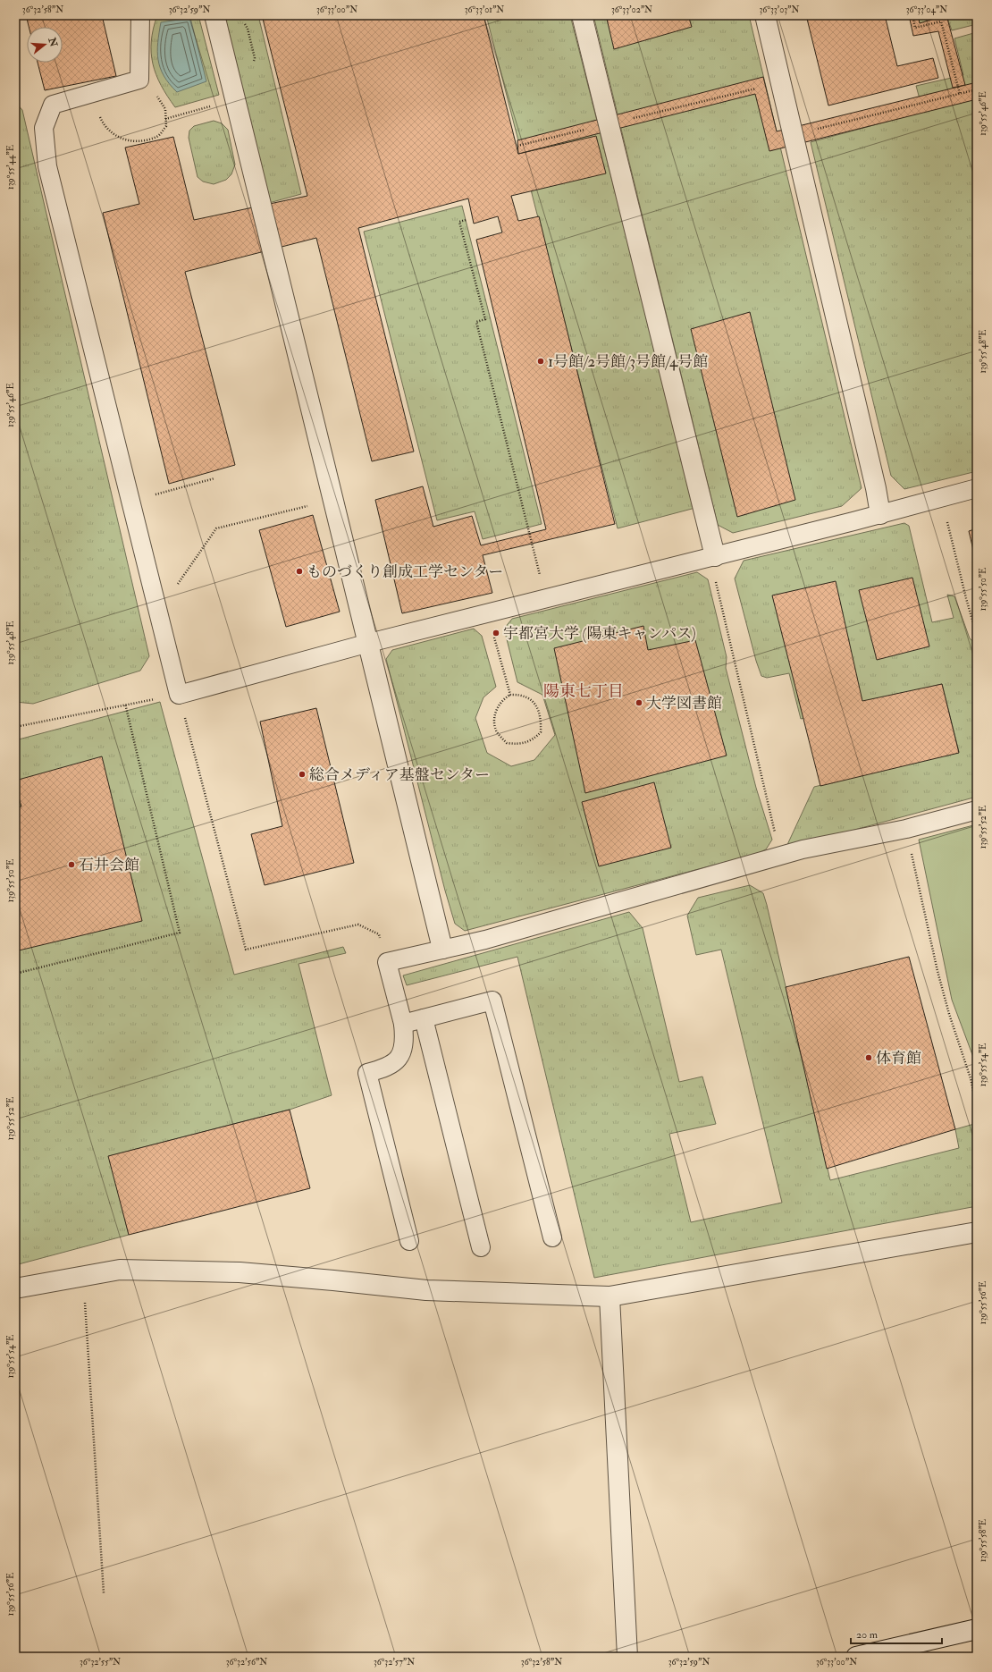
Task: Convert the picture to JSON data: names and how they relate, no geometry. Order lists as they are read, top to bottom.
{
  "districts": ["陽東七丁目"],
  "places": [
    "1号館/2号館/3号館/4号館",
    "ものづくり創成工学センター",
    "宇都宮大学 (陽東キャンパス)",
    "大学図書館",
    "総合メディア基盤センター",
    "石井会館",
    "体育館"
  ],
  "scale_bar": "20 m",
  "north": "right",
  "coordinates": [
    "36°32'58\"N",
    "36°32'59\"N",
    "36°33'00\"N",
    "36°33'01\"N",
    "36°33'02\"N",
    "36°33'03\"N",
    "36°33'04\"N",
    "139°55'46\"E",
    "139°55'44\"E",
    "139°55'48\"E",
    "139°55'50\"E",
    "139°55'52\"E",
    "139°55'54\"E",
    "139°55'56\"E",
    "139°55'58\"E",
    "36°32'55\"N",
    "36°32'56\"N",
    "36°32'57\"N"
  ]
}
